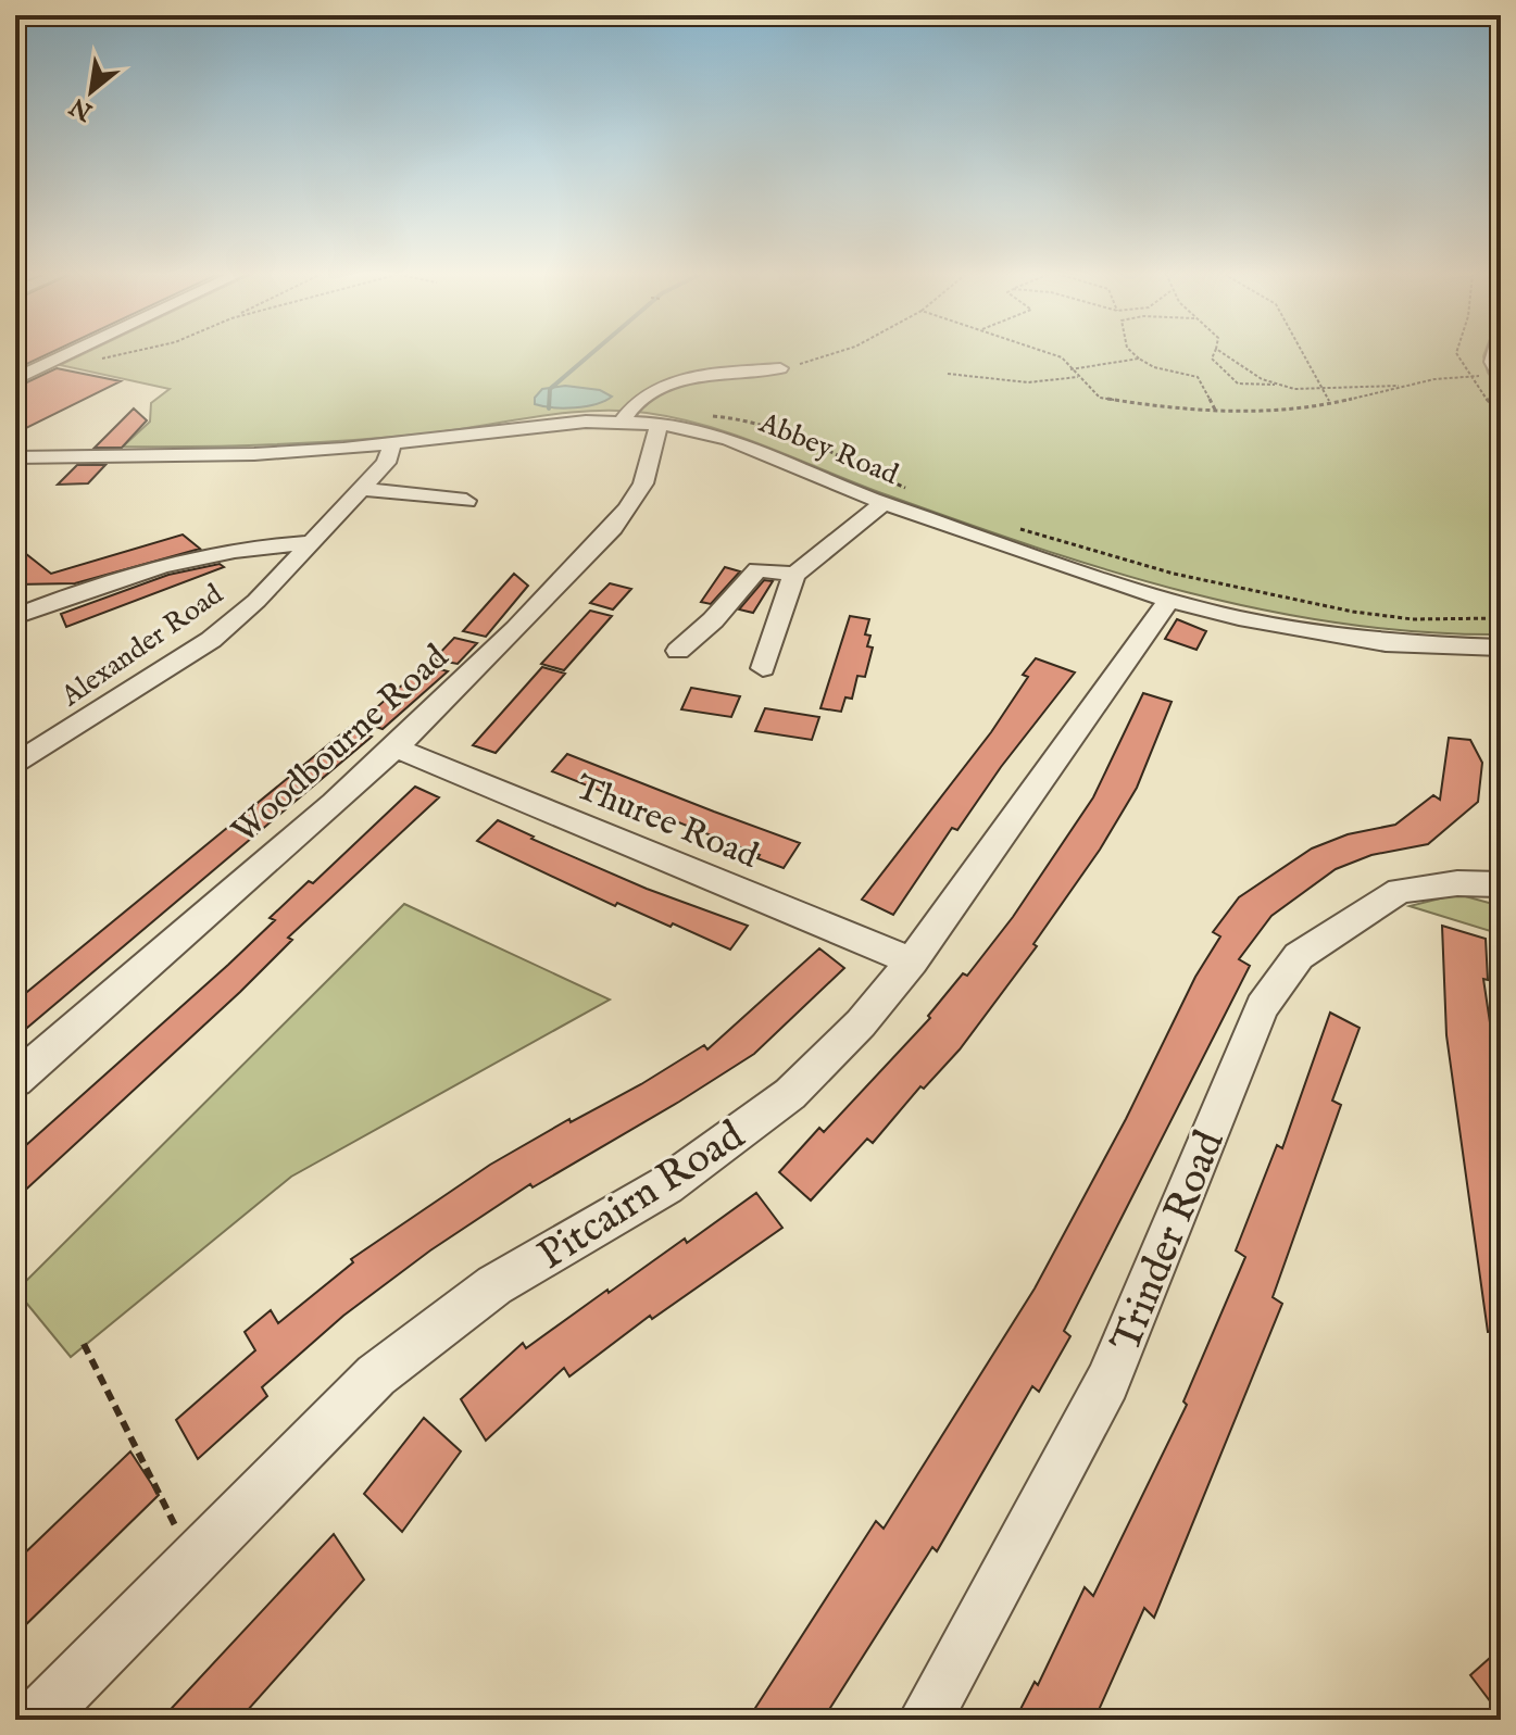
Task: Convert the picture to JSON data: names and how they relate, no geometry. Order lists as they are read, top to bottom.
{
  "streets": {
    "street": [
      "Abbey Road",
      "Alexander Road",
      "Woodbourne Road",
      "Thuree Road",
      "Pitcairn Road",
      "Trinder Road"
    ]
  },
  "crossings": [
    ["Abbey Road", "Alexander Road"],
    ["Abbey Road", "Woodbourne Road"],
    ["Abbey Road", "Pitcairn Road"],
    ["Woodbourne Road", "Thuree Road"],
    ["Thuree Road", "Pitcairn Road"]
  ],
  "north": "bottom left"
}
